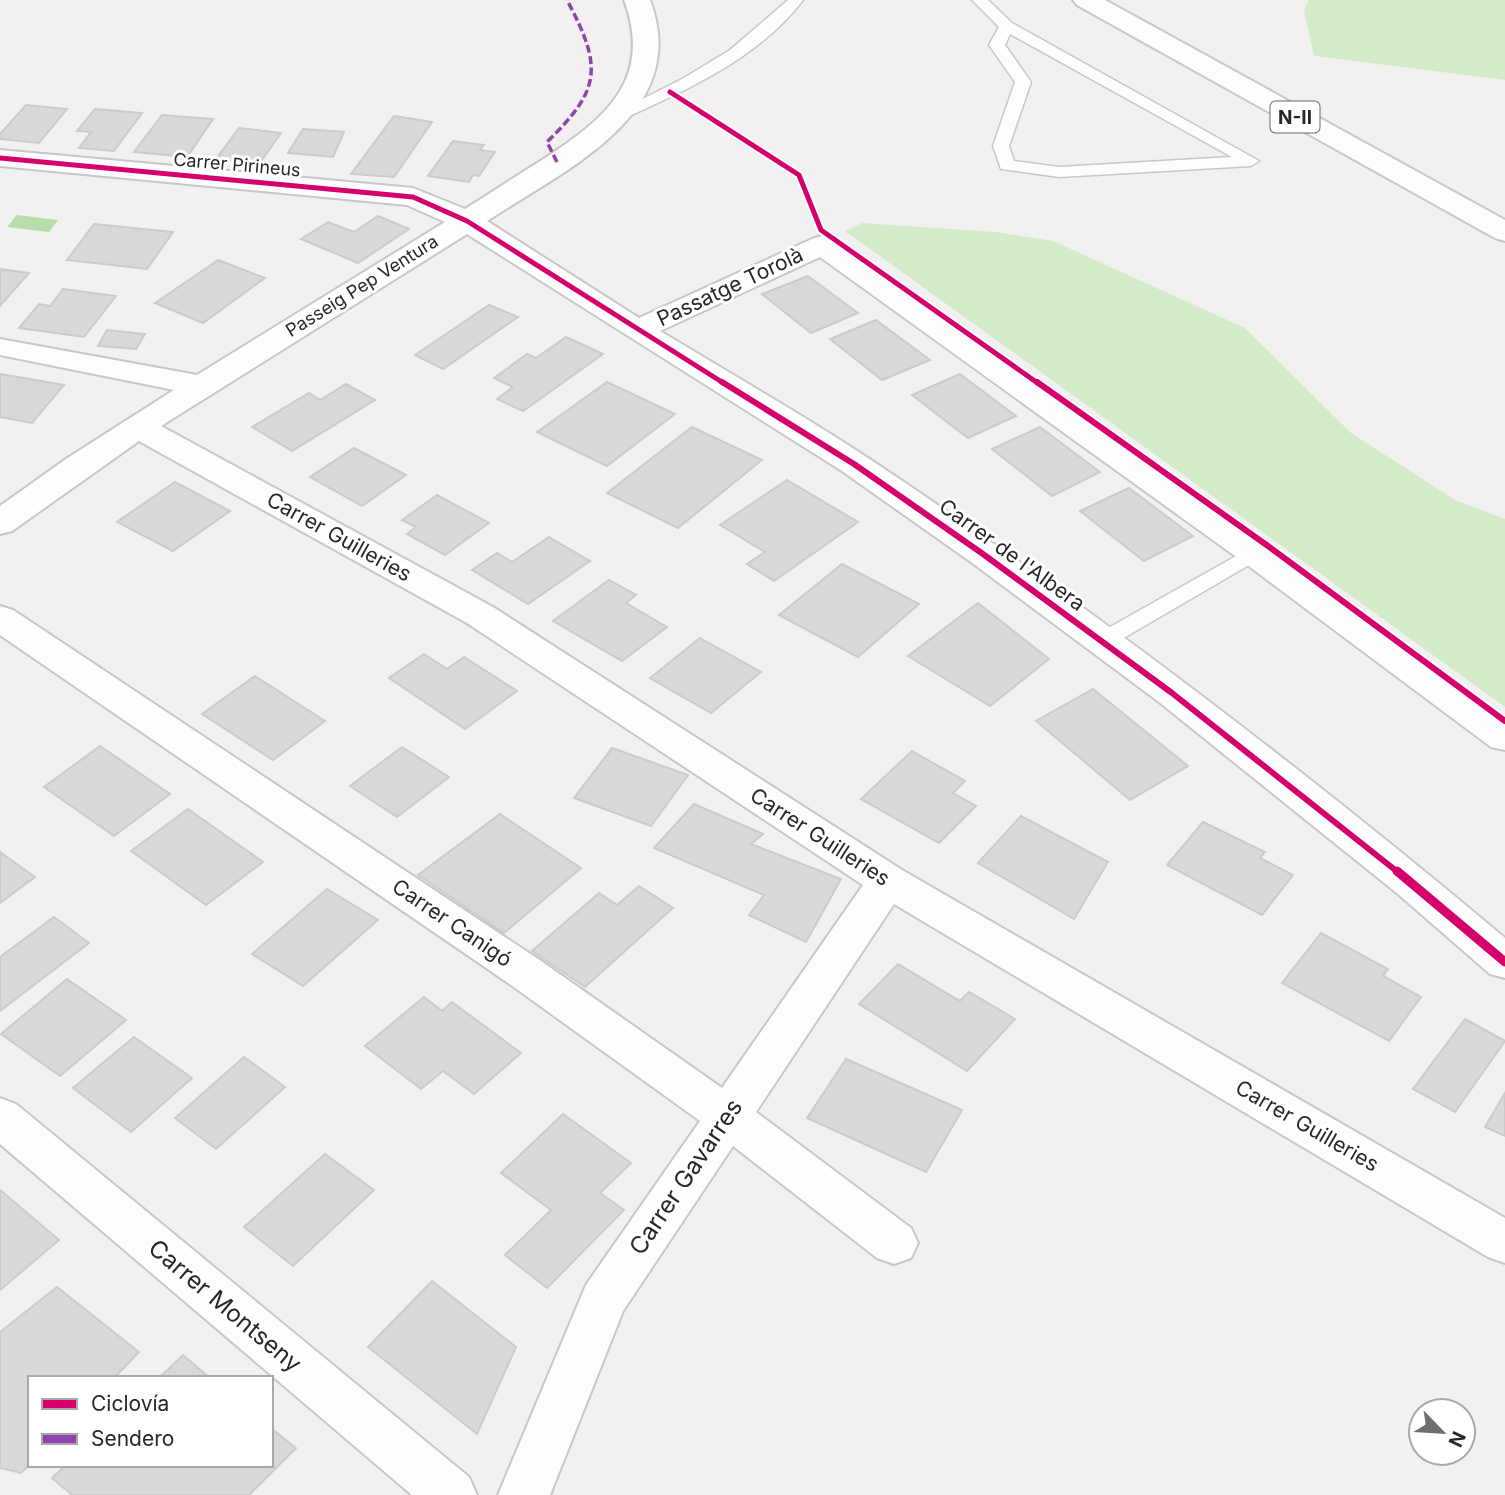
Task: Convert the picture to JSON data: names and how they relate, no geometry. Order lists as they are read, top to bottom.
{
  "streets": {
    "main road": [
      "N-II",
      "Carrer Pirineus",
      "Passeig Pep Ventura",
      "Passatge Torolà",
      "Carrer Guilleries",
      "Carrer de l'Albera",
      "Carrer Canigó",
      "Carrer Gavarres",
      "Carrer Montseny"
    ]
  },
  "crossings": [
    ["Carrer Pirineus", "Passeig Pep Ventura"],
    ["Carrer Pirineus", "Carrer de l'Albera"],
    ["Passeig Pep Ventura", "Carrer Guilleries"],
    ["Passeig Pep Ventura", "Carrer de l'Albera"],
    ["Passatge Torolà", "Carrer de l'Albera"],
    ["Carrer Guilleries", "Carrer Gavarres"],
    ["Carrer Canigó", "Carrer Gavarres"]
  ],
  "legend": ["Ciclovía", "Sendero"],
  "north": "bottom right"
}
